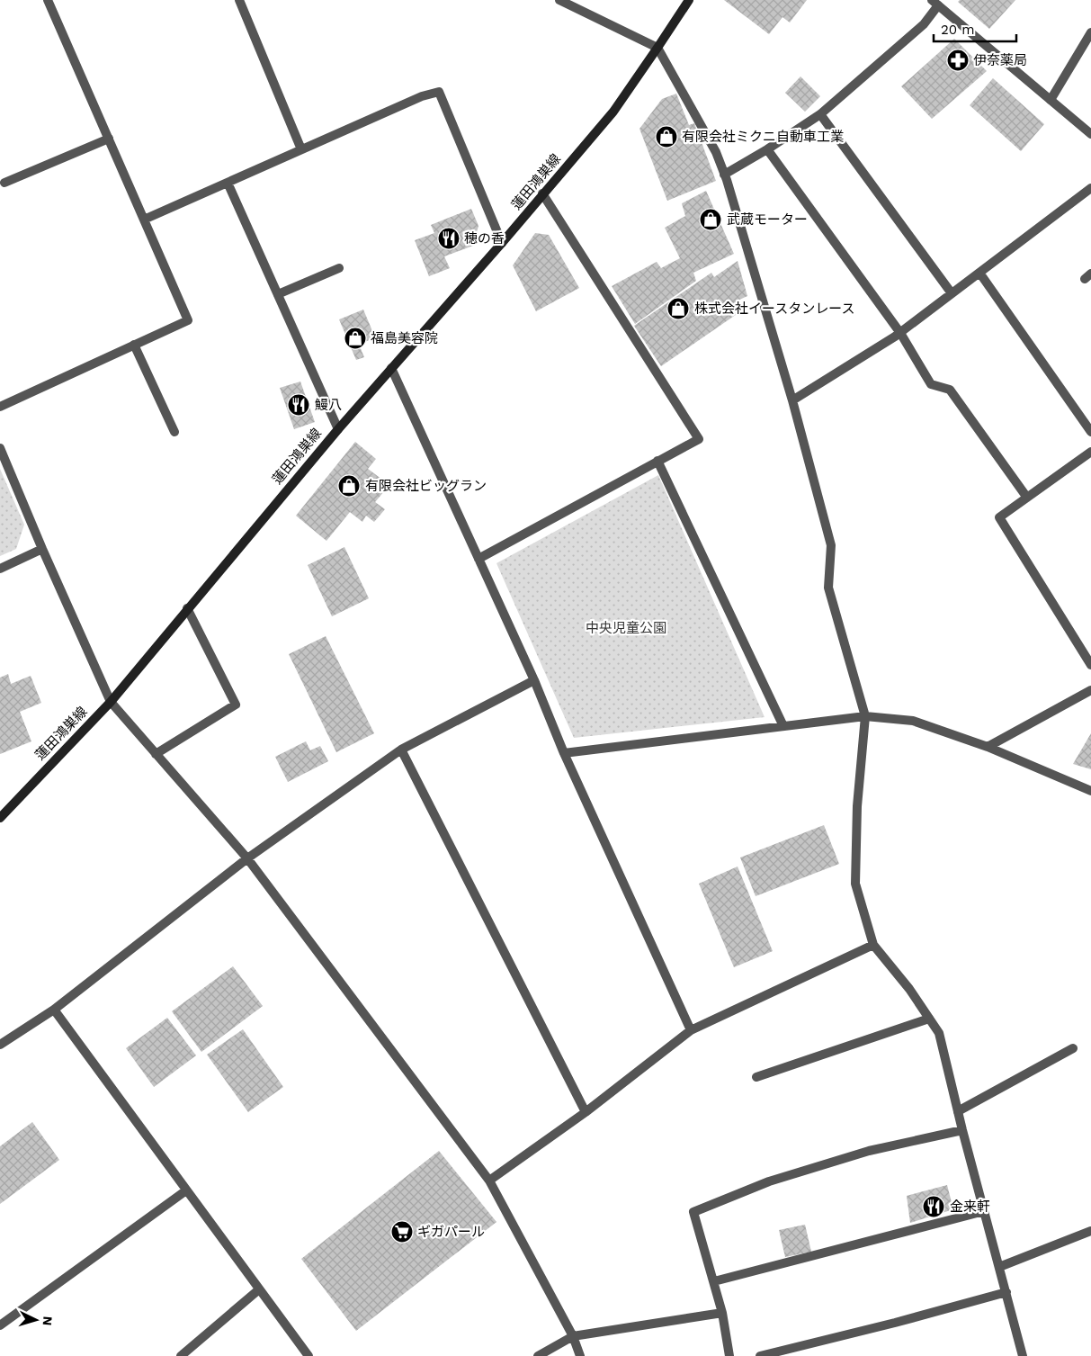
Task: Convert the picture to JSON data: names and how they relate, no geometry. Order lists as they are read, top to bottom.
{
  "streets": {
    "main road": ["蓮田鴻巣線"]
  },
  "parks": ["中央児童公園"],
  "places": {
    "pharmacy": ["伊奈薬局"],
    "shop": [
      "有限会社ミクニ自動車工業",
      "武蔵モーター",
      "株式会社イースタンレース",
      "福島美容院",
      "有限会社ビッグラン"
    ],
    "restaurant": ["穂の香", "鰻八", "金来軒"],
    "supermarket": ["ギガパール"]
  },
  "scale_bar": "20 m",
  "north": "right"
}
